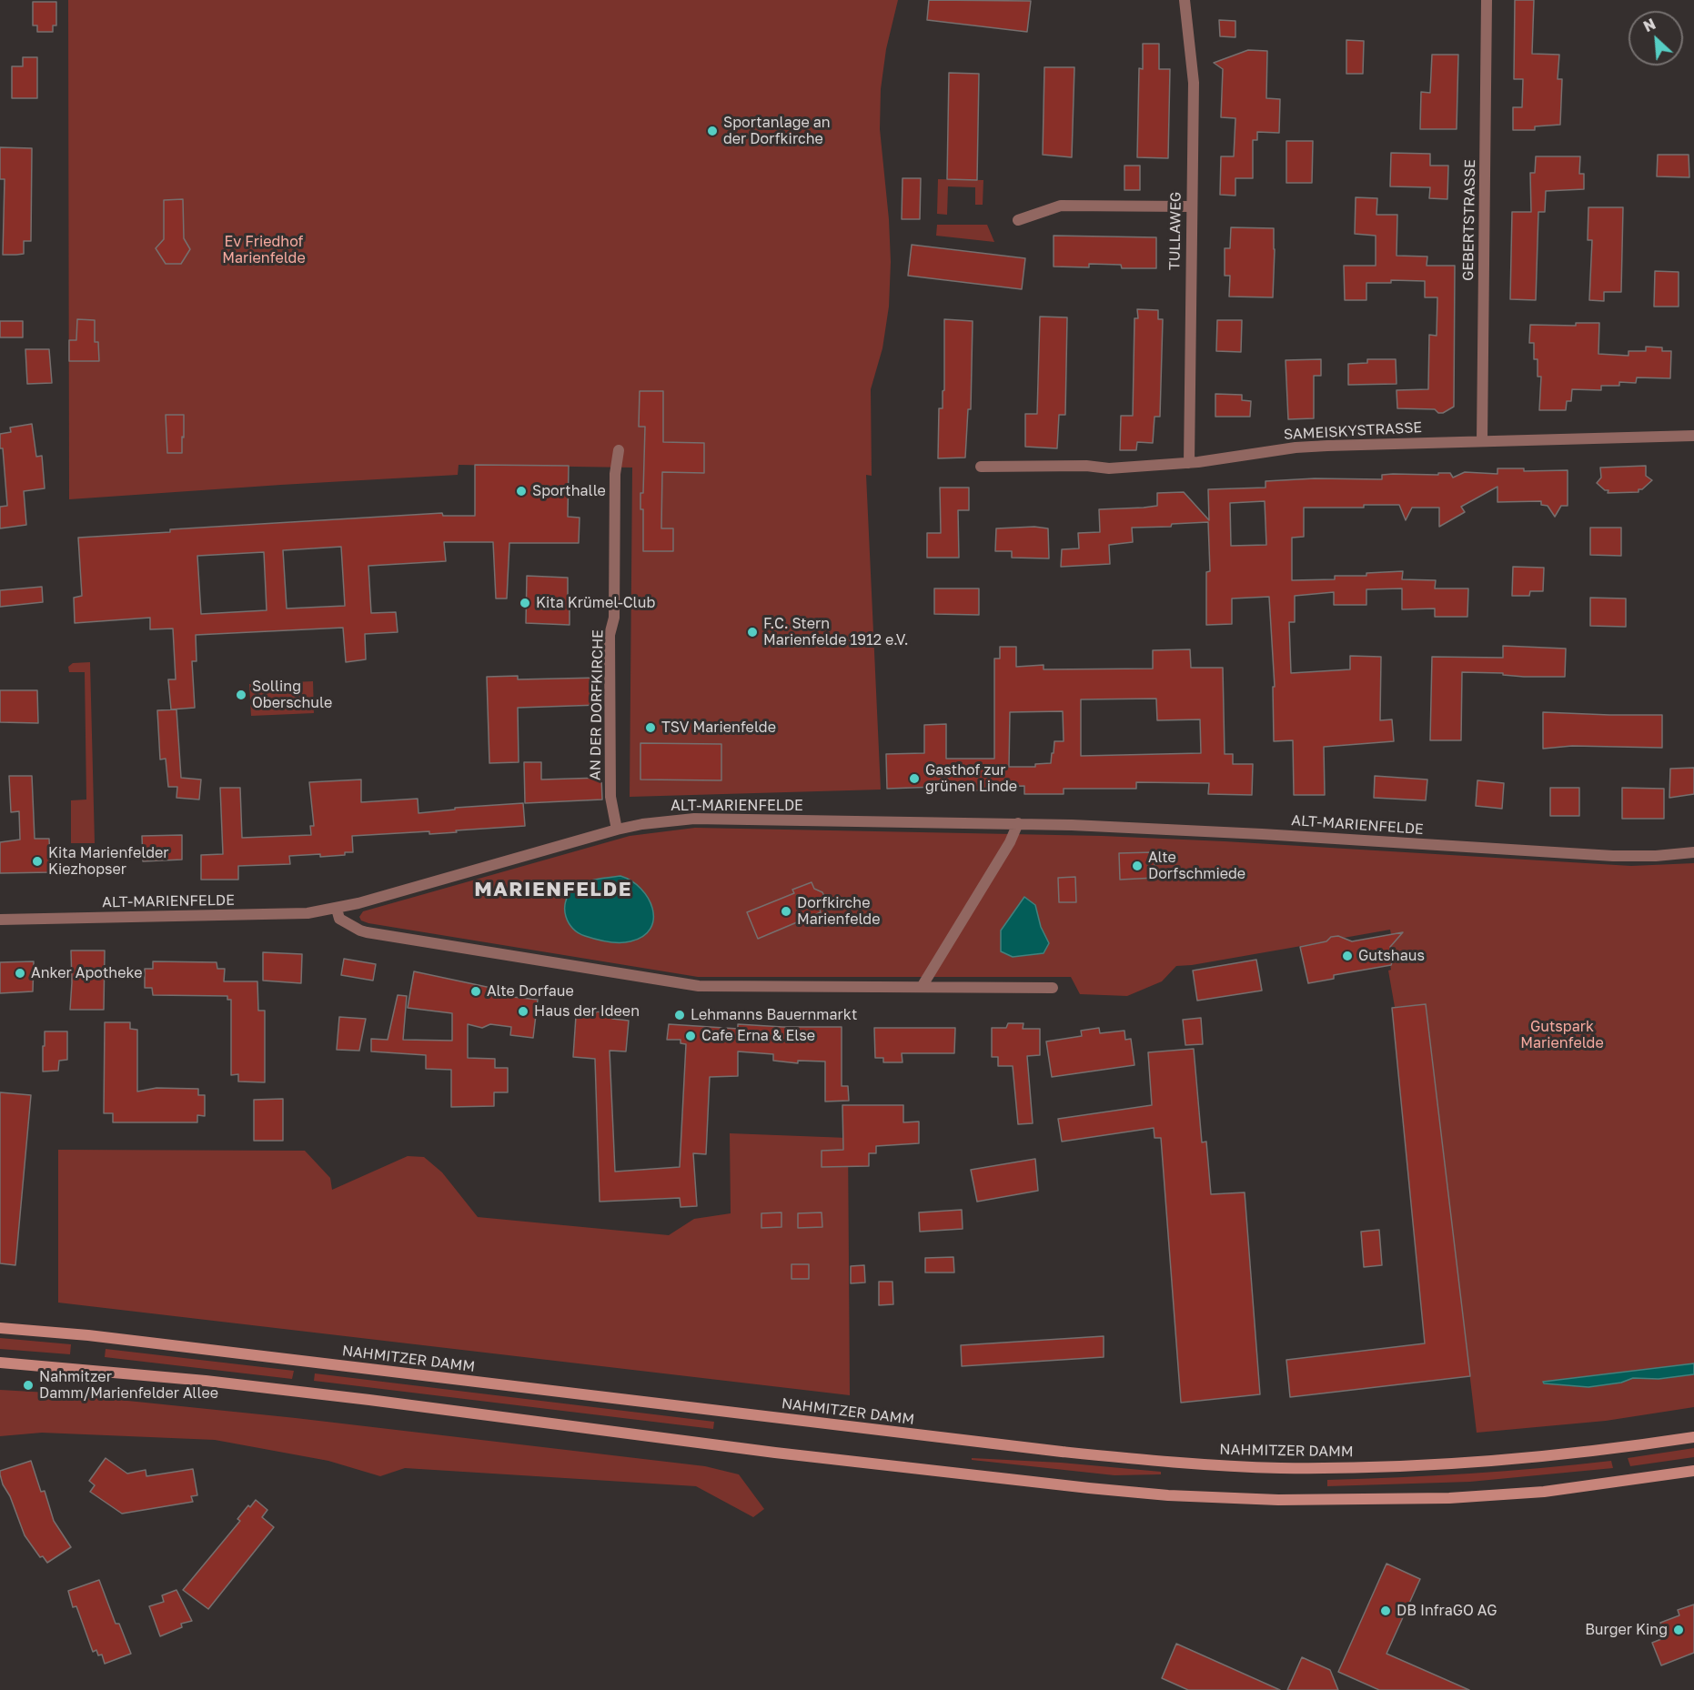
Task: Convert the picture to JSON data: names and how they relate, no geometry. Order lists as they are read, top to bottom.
{
  "streets": {
    "main road": ["NAHMITZER DAMM"],
    "street": [
      "GEBERTSTRASSE",
      "TULLAWEG",
      "SAMEISKYSTRASSE",
      "AN DER DORFKIRCHE",
      "ALT-MARIENFELDE"
    ]
  },
  "crossings": [
    ["GEBERTSTRASSE", "SAMEISKYSTRASSE"],
    ["TULLAWEG", "SAMEISKYSTRASSE"],
    ["AN DER DORFKIRCHE", "ALT-MARIENFELDE"]
  ],
  "districts": ["MARIENFELDE"],
  "parks": ["Ev Friedhof Marienfelde", "Gutspark Marienfelde"],
  "places": [
    "Sportanlage an der Dorfkirche",
    "Sporthalle",
    "Kita Krümel-Club",
    "F.C. Stern Marienfelde 1912 e.V.",
    "Solling Oberschule",
    "TSV Marienfelde",
    "Gasthof zur grünen Linde",
    "Kita Marienfelder Kiezhopser",
    "Alte Dorfschmiede",
    "Dorfkirche Marienfelde",
    "Gutshaus",
    "Anker Apotheke",
    "Alte Dorfaue",
    "Haus der Ideen",
    "Lehmanns Bauernmarkt",
    "Cafe Erna & Else",
    "Nahmitzer Damm/Marienfelder Allee",
    "DB InfraGO AG",
    "Burger King"
  ],
  "north": "top left"
}
